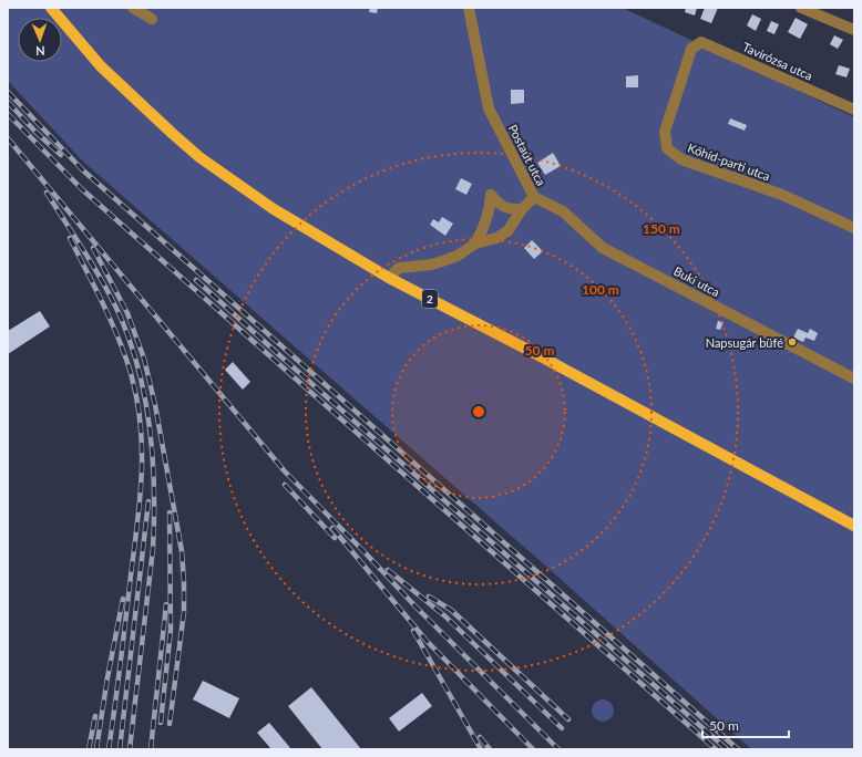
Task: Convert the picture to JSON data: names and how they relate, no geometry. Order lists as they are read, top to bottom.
{
  "streets": {
    "main road": ["2"],
    "street": [
      "Tavirózsa utca",
      "Postaút utca",
      "Kőhíd-parti utca",
      "Buki utca"
    ]
  },
  "crossings": [
    ["Tavirózsa utca", "Kőhíd-parti utca"],
    ["Postaút utca", "Buki utca"],
    ["Postaút utca", "2"]
  ],
  "places": ["Napsugár büfé"],
  "scale_bar": "50 m",
  "north": "bottom",
  "rings": ["150 m", "100 m", "50 m"]
}
